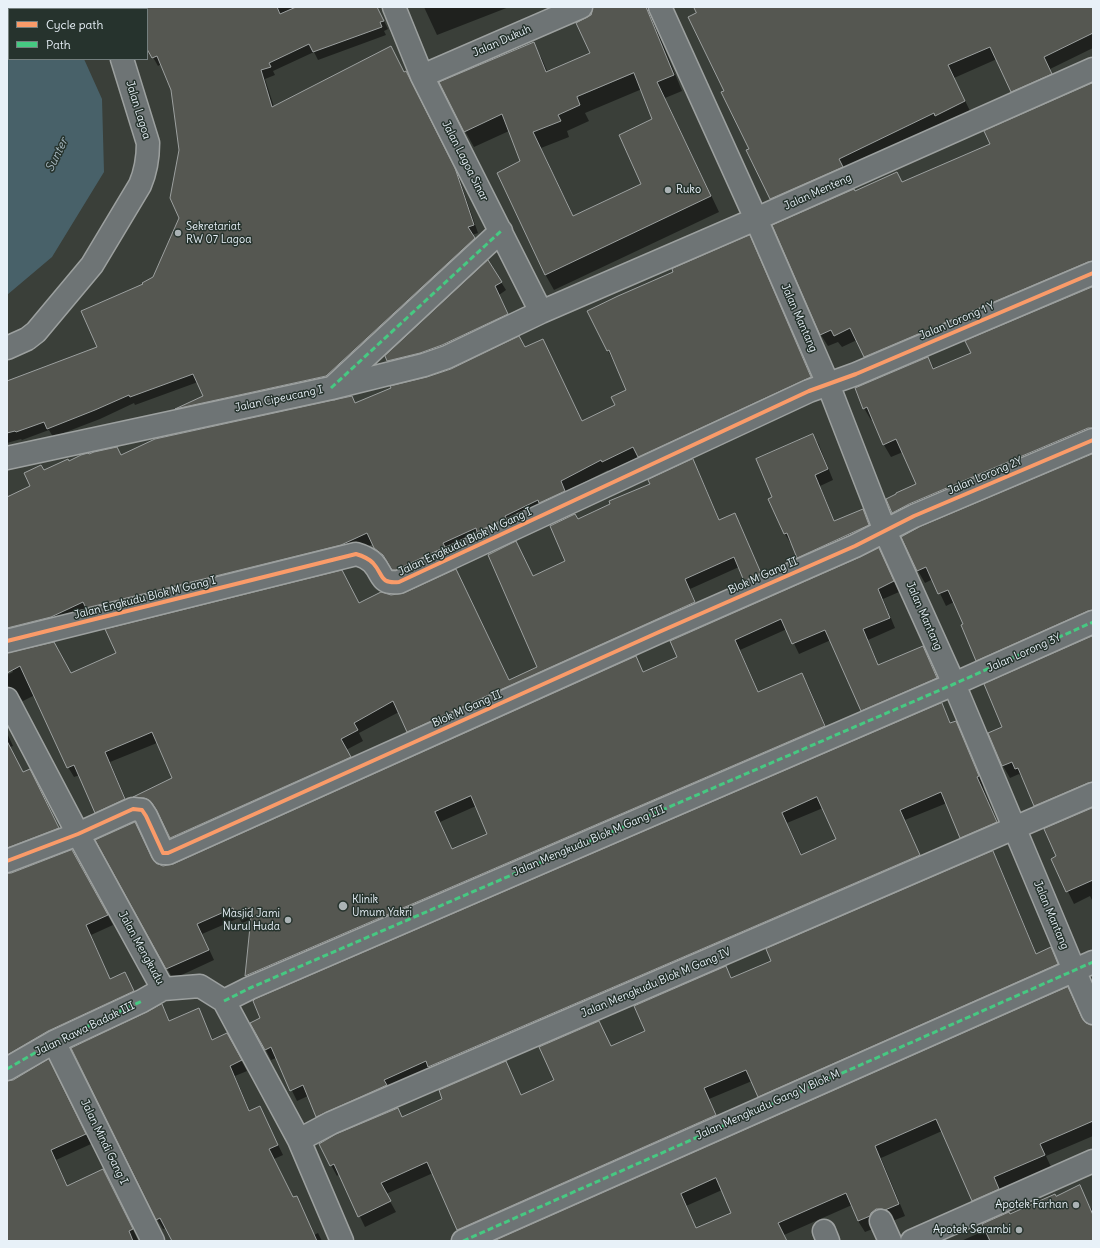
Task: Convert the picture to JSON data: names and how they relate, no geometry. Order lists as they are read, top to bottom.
{
  "streets": {
    "street": [
      "Jalan Dukuh",
      "Jalan Lagoa",
      "Jalan Lagoa Sinar",
      "Jalan Menteng",
      "Jalan Mantang",
      "Jalan Lorong 1 Y",
      "Jalan Cipeucang I",
      "Jalan Lorong 2Y",
      "Jalan Engkudu Blok M Gang I",
      "Blok M Gang II",
      "Jalan Lorong 3Y",
      "Jalan Mengkudu Blok M Gang III",
      "Jalan Mengkudu",
      "Jalan Mengkudu Blok M Gang IV",
      "Jalan Rawa Badak III",
      "Jalan Mengkudu Gang V Blok M",
      "Jalan Mindi Gang I"
    ]
  },
  "crossings": [
    ["Jalan Dukuh", "Jalan Lagoa Sinar"],
    ["Jalan Lagoa Sinar", "Jalan Menteng"],
    ["Jalan Lagoa Sinar", "Jalan Cipeucang I"],
    ["Jalan Menteng", "Jalan Mantang"],
    ["Jalan Menteng", "Jalan Cipeucang I"],
    ["Jalan Mantang", "Jalan Lorong 1 Y"],
    ["Jalan Mantang", "Jalan Lorong 2Y"],
    ["Jalan Mantang", "Jalan Engkudu Blok M Gang I"],
    ["Jalan Mantang", "Blok M Gang II"],
    ["Jalan Mantang", "Jalan Lorong 3Y"],
    ["Jalan Mantang", "Jalan Mengkudu Blok M Gang III"],
    ["Jalan Mantang", "Jalan Mengkudu Blok M Gang IV"],
    ["Jalan Mantang", "Jalan Mengkudu Gang V Blok M"],
    ["Jalan Lorong 1 Y", "Jalan Engkudu Blok M Gang I"],
    ["Jalan Lorong 2Y", "Blok M Gang II"],
    ["Blok M Gang II", "Jalan Mengkudu"],
    ["Jalan Lorong 3Y", "Jalan Mengkudu Blok M Gang III"],
    ["Jalan Mengkudu Blok M Gang III", "Jalan Mengkudu"],
    ["Jalan Mengkudu", "Jalan Mengkudu Blok M Gang IV"],
    ["Jalan Mengkudu", "Jalan Rawa Badak III"],
    ["Jalan Rawa Badak III", "Jalan Mindi Gang I"]
  ],
  "water": ["Sunter"],
  "places": [
    "Ruko",
    "Sekretariat RW 07 Lagoa",
    "Klinik Umum Yakri",
    "Masjid Jami Nurul Huda",
    "Apotek Farhan",
    "Apotek Serambi"
  ],
  "legend": ["Cycle path", "Path"]
}
